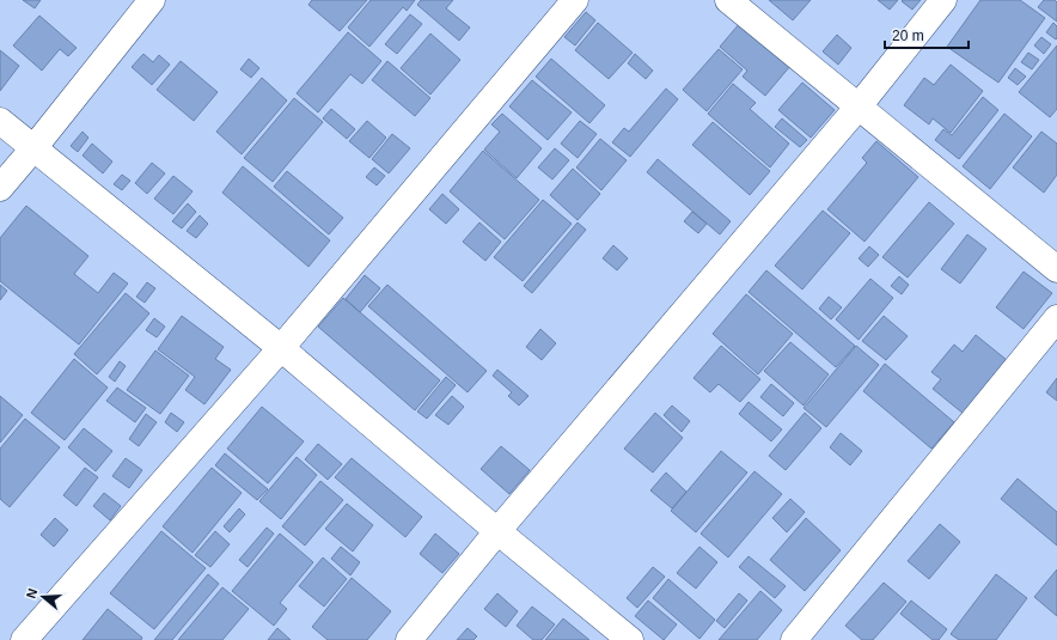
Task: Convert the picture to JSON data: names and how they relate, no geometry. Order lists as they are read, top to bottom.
{
  "scale_bar": "20 m",
  "north": "left"
}
